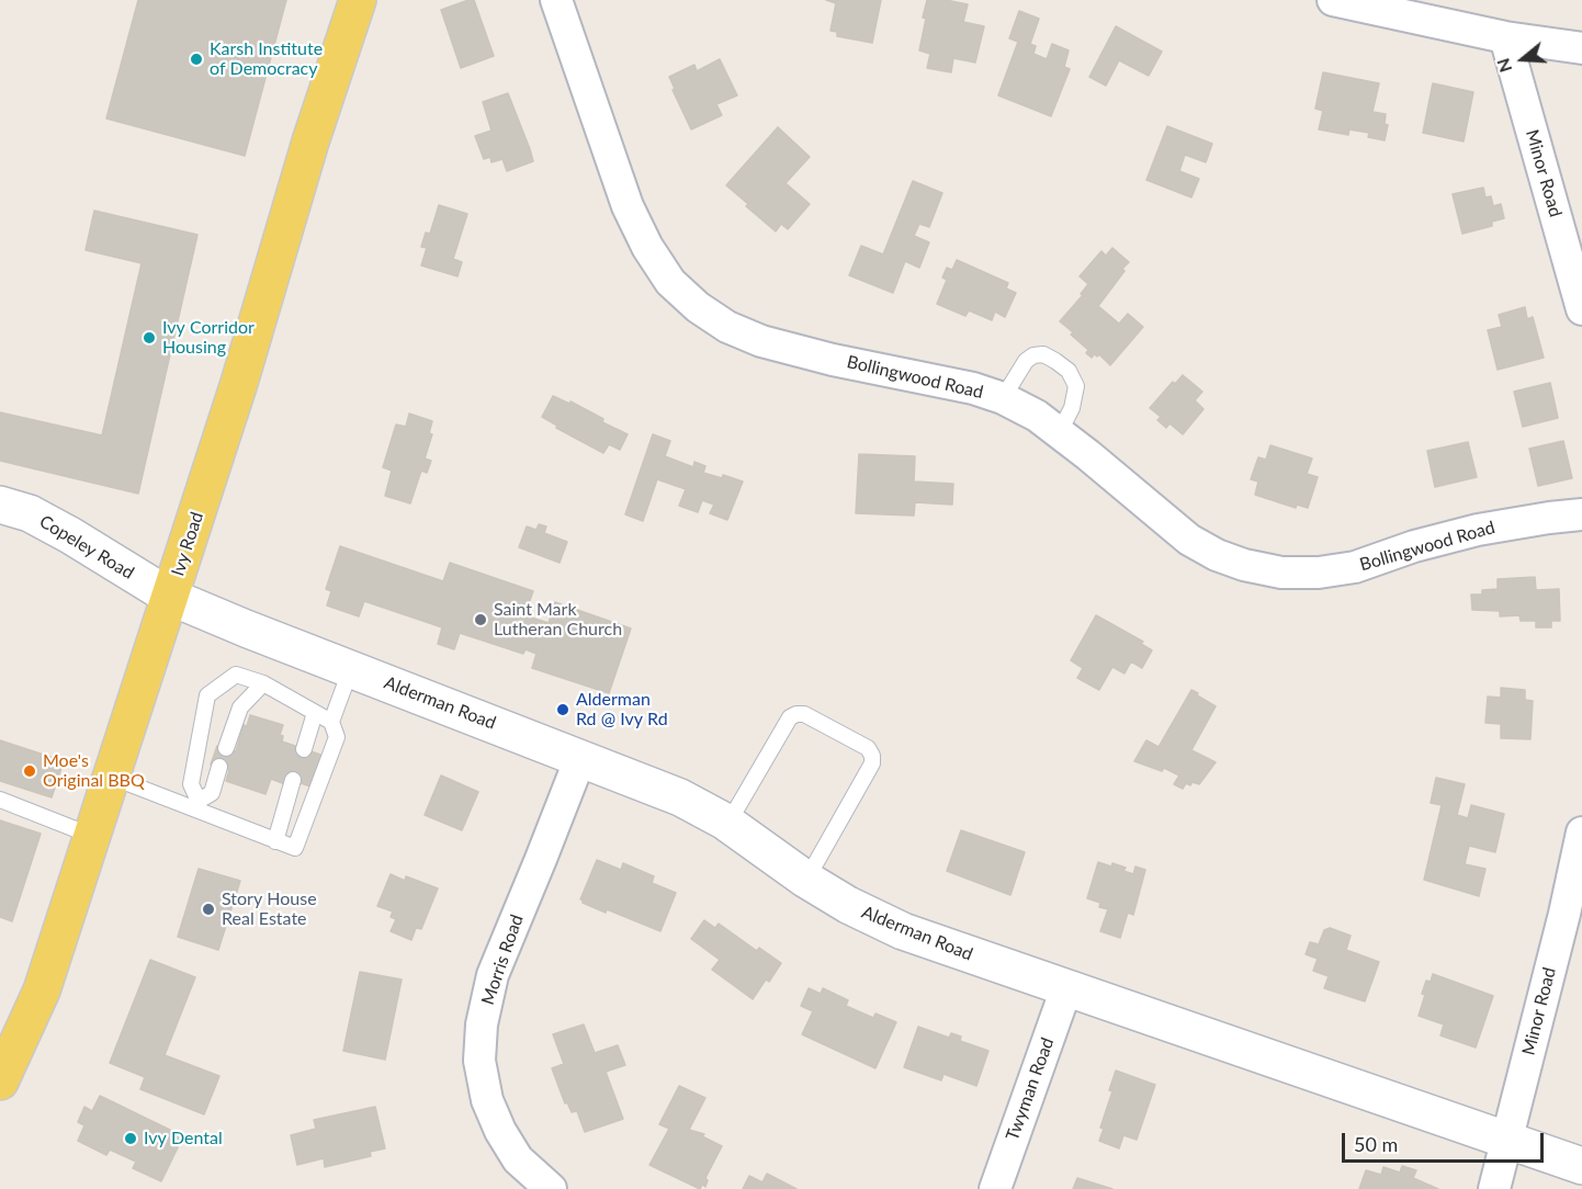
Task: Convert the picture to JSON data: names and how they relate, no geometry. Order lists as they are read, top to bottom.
{
  "streets": {
    "main road": ["Ivy Road", "Copeley Road", "Alderman Road"],
    "street": [
      "Minor Road",
      "Bollingwood Road",
      "Morris Road",
      "Twyman Road"
    ]
  },
  "crossings": [
    ["Minor Road", "Alderman Road"],
    ["Ivy Road", "Copeley Road"],
    ["Ivy Road", "Alderman Road"],
    ["Copeley Road", "Alderman Road"],
    ["Alderman Road", "Morris Road"],
    ["Alderman Road", "Twyman Road"]
  ],
  "places": [
    "Karsh Institute of Democracy",
    "Ivy Corridor Housing",
    "Saint Mark Lutheran Church",
    "Alderman Rd @ Ivy Rd",
    "Moe's Original BBQ",
    "Story House Real Estate",
    "Ivy Dental"
  ],
  "scale_bar": "50 m",
  "north": "left"
}
